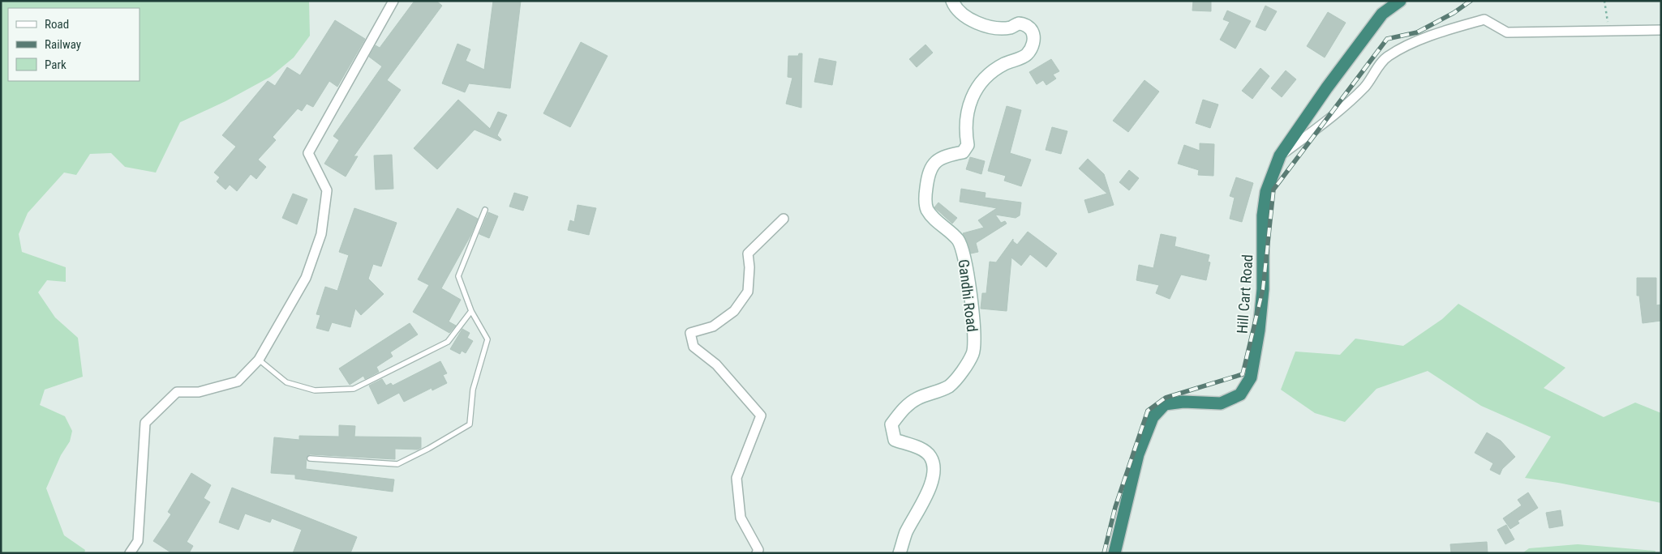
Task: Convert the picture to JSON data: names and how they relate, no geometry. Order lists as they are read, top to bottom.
{
  "streets": {
    "highway": ["Hill Cart Road"],
    "main road": ["Gandhi Road"]
  },
  "legend": ["Road", "Railway", "Park"]
}
